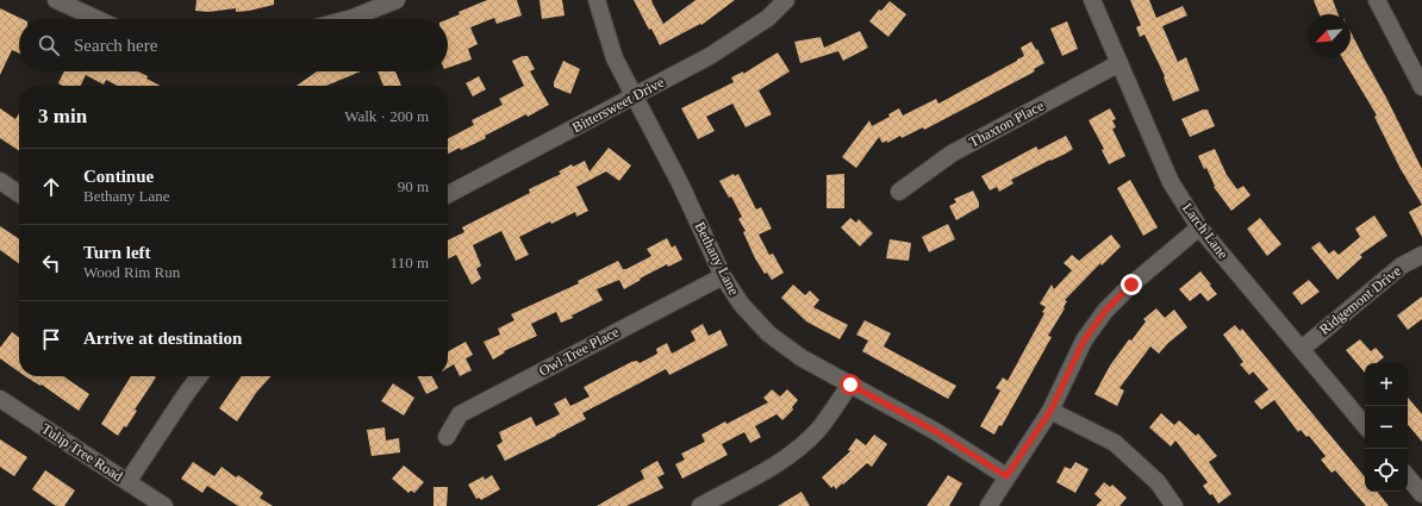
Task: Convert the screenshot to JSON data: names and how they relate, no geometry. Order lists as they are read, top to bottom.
{
  "streets": {
    "street": [
      "Bittersweet Drive",
      "Thaxton Place",
      "Larch Lane",
      "Bethany Lane",
      "Ridgemont Drive",
      "Owl Tree Place",
      "Tulip Tree Road"
    ]
  },
  "crossings": [
    ["Bittersweet Drive", "Bethany Lane"],
    ["Thaxton Place", "Larch Lane"],
    ["Larch Lane", "Ridgemont Drive"],
    ["Bethany Lane", "Owl Tree Place"]
  ],
  "north": "bottom left",
  "page": {
    "search": "Search here",
    "heading": ["3 min", "Walk · 200 m"],
    "list": [
      ["Continue", "Bethany Lane", "90 m"],
      ["Turn left", "Wood Rim Run", "110 m"],
      "Arrive at destination"
    ],
    "map_buttons": ["+", "−"]
  }
}
